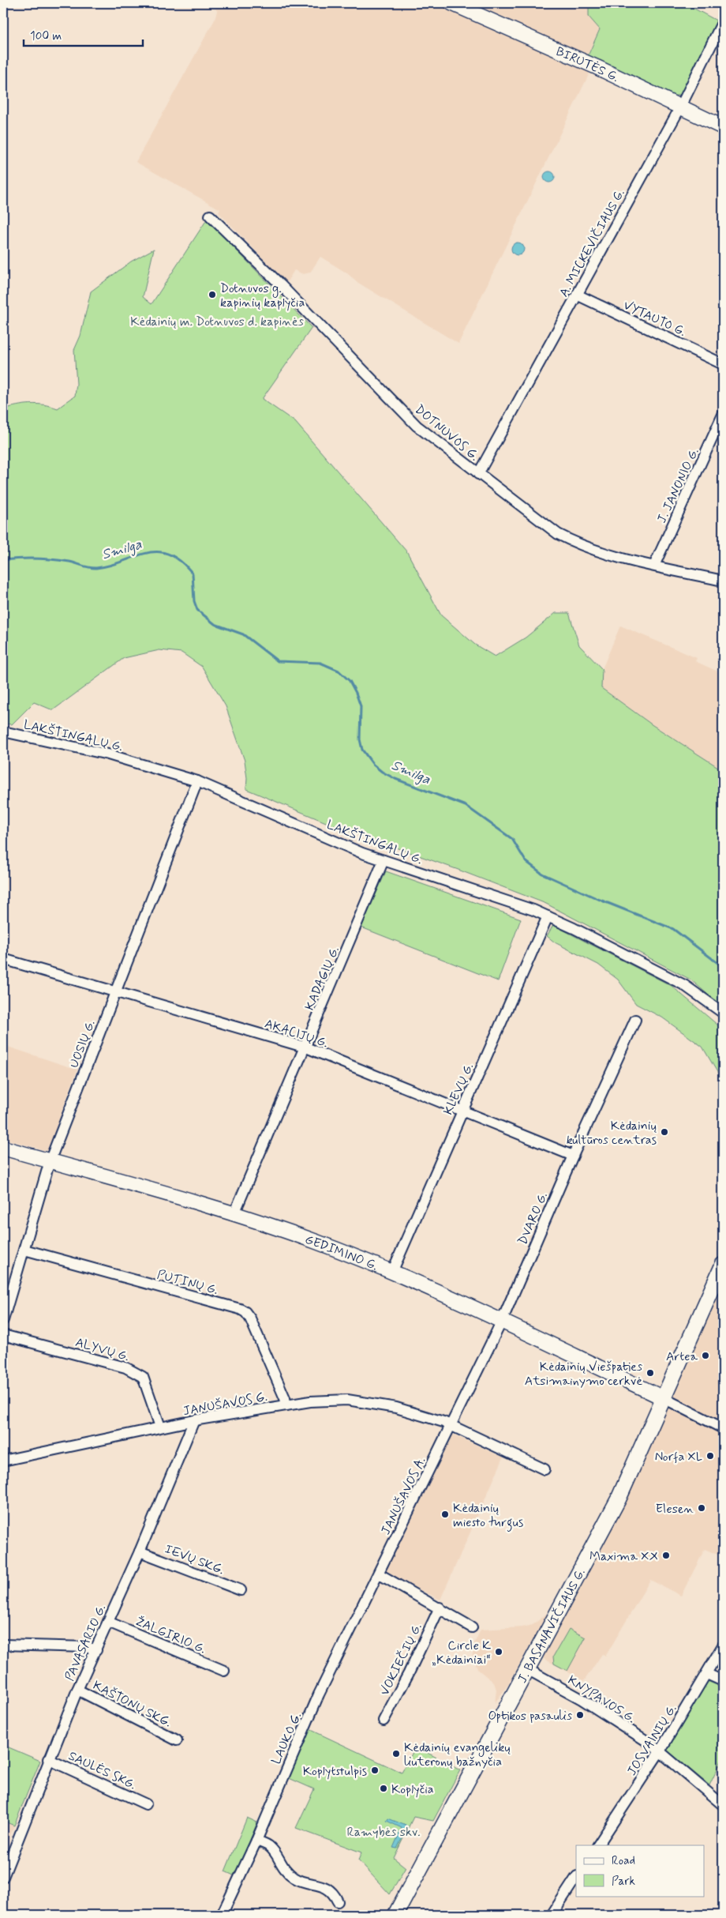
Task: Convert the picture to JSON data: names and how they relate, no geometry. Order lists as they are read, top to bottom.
{
  "streets": {
    "main road": ["BIRUTĖS G.", "GEDIMINO G.", "J. BASANAVIČIAUS G."],
    "street": [
      "A. MICKEVIČIAUS G.",
      "VYTAUTO G.",
      "DOTNUVOS G.",
      "J. JANONIO G.",
      "LAKŠTINGALŲ G.",
      "KADAGIŲ G.",
      "AKACIJŲ G.",
      "UOSIŲ G.",
      "KLEVŲ G.",
      "DVARO G.",
      "PUTINŲ G.",
      "ALYVŲ G.",
      "JANUŠAVOS G.",
      "JANUŠAVOS A.",
      "IEVŲ SKG.",
      "ŽALGIRIO G.",
      "PAVASARIO G.",
      "VOKIEČIŲ G.",
      "KNYPAVOS G.",
      "KAŠTONŲ SKG.",
      "LAUKO G.",
      "JOSVAINIŲ G.",
      "SAULĖS SKG."
    ]
  },
  "crossings": [
    ["BIRUTĖS G.", "A. MICKEVIČIAUS G."],
    ["A. MICKEVIČIAUS G.", "VYTAUTO G."],
    ["A. MICKEVIČIAUS G.", "DOTNUVOS G."],
    ["DOTNUVOS G.", "J. JANONIO G."],
    ["LAKŠTINGALŲ G.", "KADAGIŲ G."],
    ["LAKŠTINGALŲ G.", "UOSIŲ G."],
    ["LAKŠTINGALŲ G.", "KLEVŲ G."],
    ["KADAGIŲ G.", "AKACIJŲ G."],
    ["KADAGIŲ G.", "GEDIMINO G."],
    ["AKACIJŲ G.", "UOSIŲ G."],
    ["AKACIJŲ G.", "KLEVŲ G."],
    ["AKACIJŲ G.", "DVARO G."],
    ["UOSIŲ G.", "GEDIMINO G."],
    ["UOSIŲ G.", "PUTINŲ G."],
    ["KLEVŲ G.", "GEDIMINO G."],
    ["DVARO G.", "GEDIMINO G."],
    ["DVARO G.", "JANUŠAVOS G."],
    ["DVARO G.", "JANUŠAVOS A."],
    ["GEDIMINO G.", "J. BASANAVIČIAUS G."],
    ["PUTINŲ G.", "JANUŠAVOS G."],
    ["ALYVŲ G.", "JANUŠAVOS G."],
    ["JANUŠAVOS G.", "JANUŠAVOS A."],
    ["JANUŠAVOS G.", "PAVASARIO G."],
    ["JANUŠAVOS A.", "LAUKO G."],
    ["IEVŲ SKG.", "PAVASARIO G."],
    ["J. BASANAVIČIAUS G.", "KNYPAVOS G."],
    ["ŽALGIRIO G.", "PAVASARIO G."],
    ["PAVASARIO G.", "KAŠTONŲ SKG."],
    ["PAVASARIO G.", "SAULĖS SKG."],
    ["KNYPAVOS G.", "JOSVAINIŲ G."]
  ],
  "water": ["Smilga"],
  "parks": ["Kėdainių m. Dotnuvos d. kapinės", "Ramybės skv."],
  "places": [
    "Dotnuvos g. kapinių kaplyčia",
    "Kėdainių kultūros centras",
    "Artea",
    "Kėdainių Viešpaties Atsimainymo cerkvė",
    "Norfa XL",
    "Elesen",
    "Kėdainių miesto turgus",
    "Maxima XX",
    "Circle K „Kėdainiai“",
    "Optikos pasaulis",
    "Kėdainių evangelikų liuteronų bažnyčia",
    "Koplytstulpis",
    "Koplyčia"
  ],
  "legend": ["Road", "Park"],
  "scale_bar": "100 m"
}
